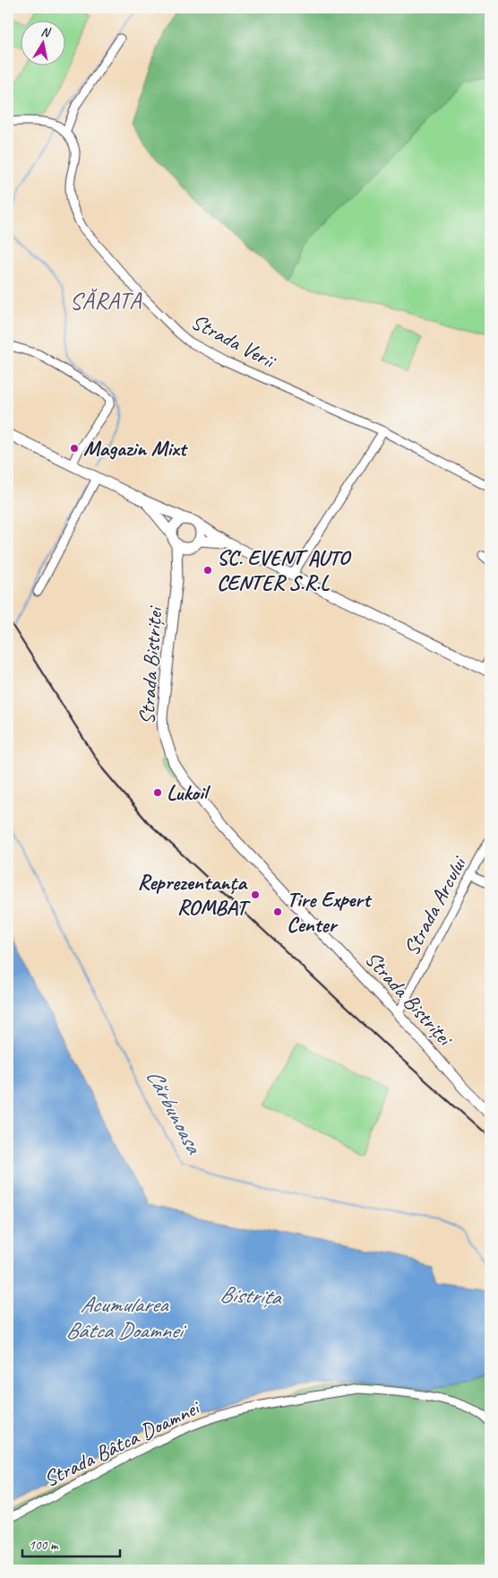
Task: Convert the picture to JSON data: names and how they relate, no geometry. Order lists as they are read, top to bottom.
{
  "streets": {
    "main road": ["Strada Bistriței"],
    "street": ["Strada Verii", "Strada Arcului", "Strada Bâtca Doamnei"]
  },
  "crossings": [
    ["Strada Bistriței", "Strada Arcului"]
  ],
  "districts": ["SĂRATA"],
  "water": ["Cărbunoasa", "Bistrița", "Acumularea Bâtca Doamnei"],
  "places": [
    "Magazin Mixt",
    "SC. EVENT AUTO CENTER S.R.L",
    "Lukoil",
    "Reprezentanța ROMBAT",
    "Tire Expert Center"
  ],
  "scale_bar": "100 m",
  "north": "top"
}
